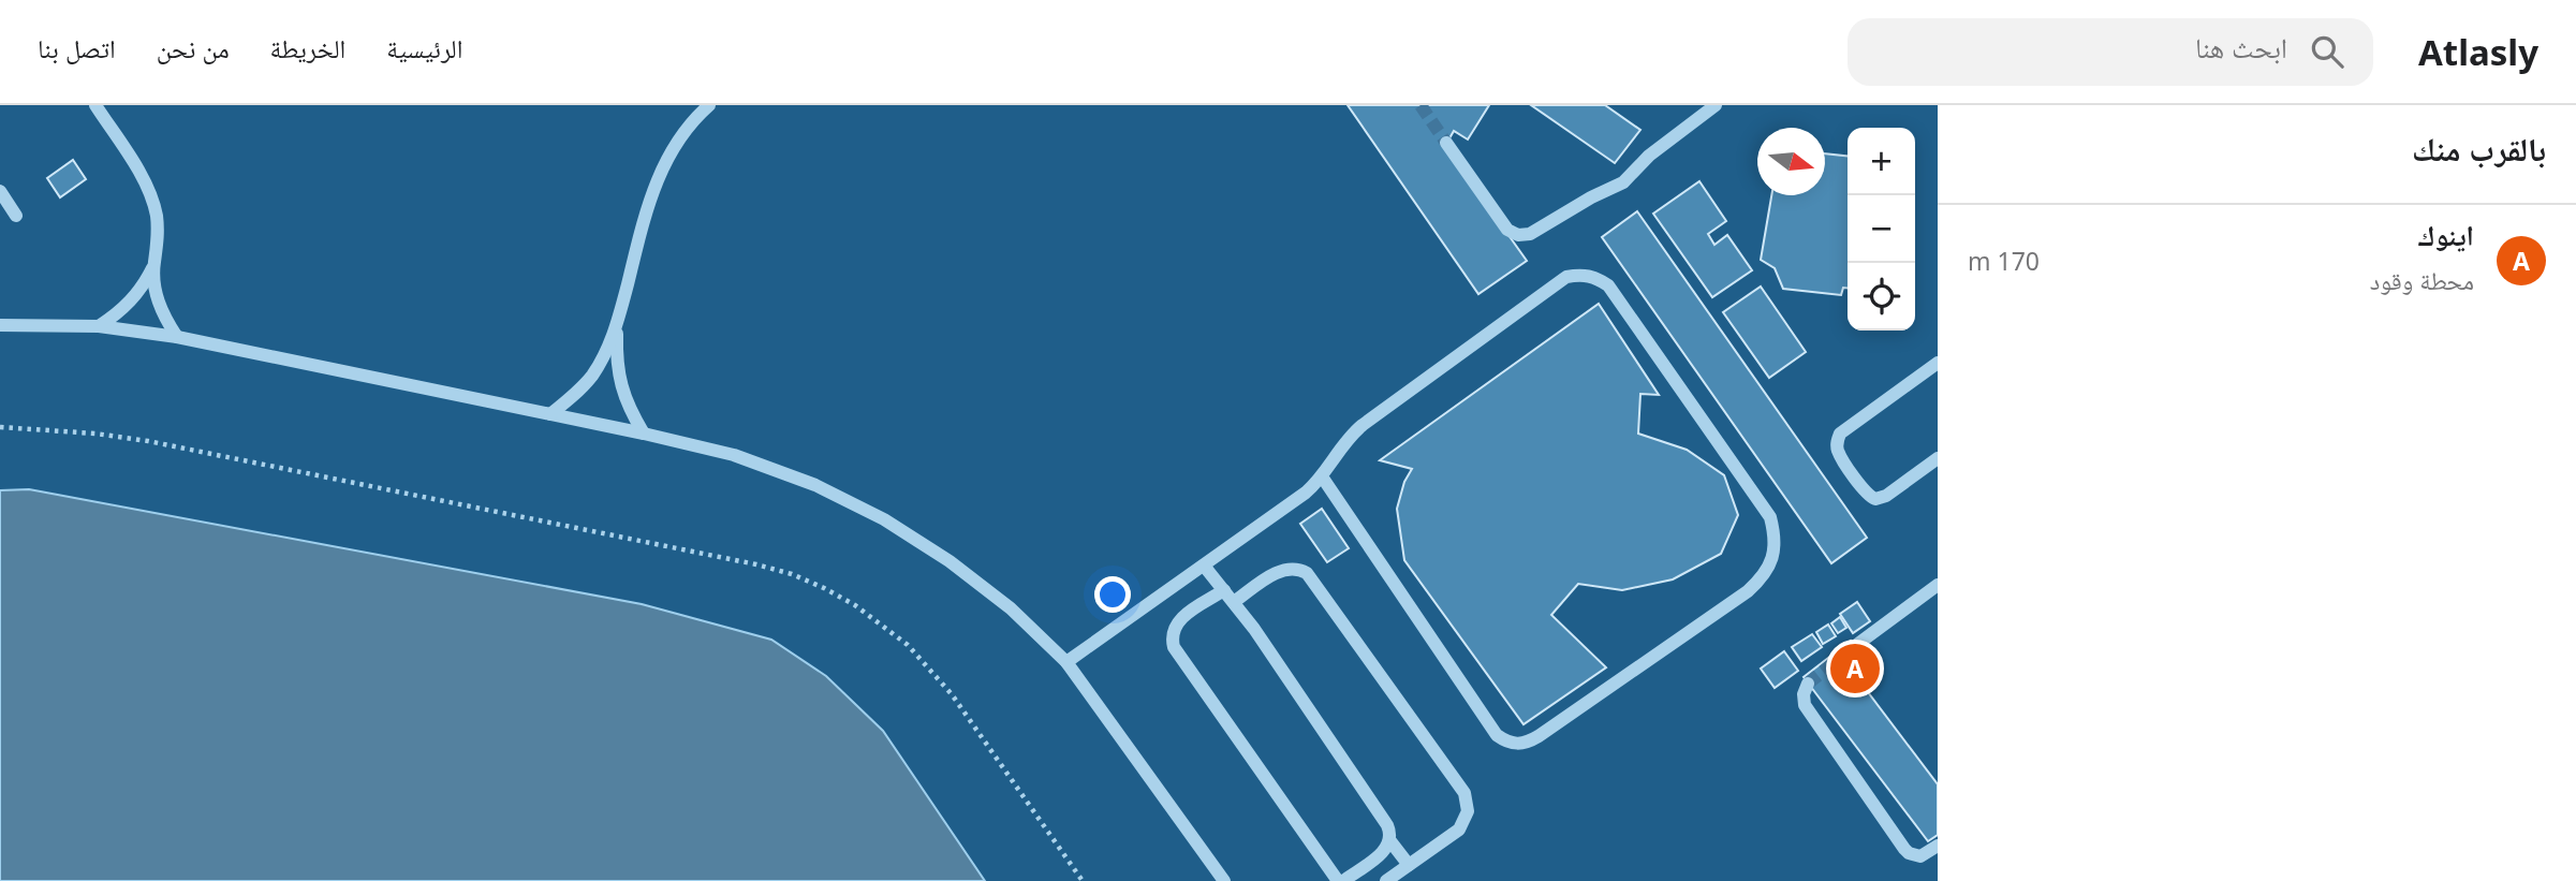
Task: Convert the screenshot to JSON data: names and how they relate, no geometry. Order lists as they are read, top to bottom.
{
  "north": "right",
  "page": {
    "header": "Atlasly",
    "search": "ابحث هنا",
    "nav": [
      "الرئيسية",
      "الخريطة",
      "من نحن",
      "اتصل بنا"
    ],
    "heading": "بالقرب منك",
    "map_buttons": ["+", "−"],
    "list": [
      {
        "mark": "A",
        "name": "اينوك",
        "note": "محطة وقود",
        "value": "170 m"
      }
    ],
    "pins": "A"
  }
}
